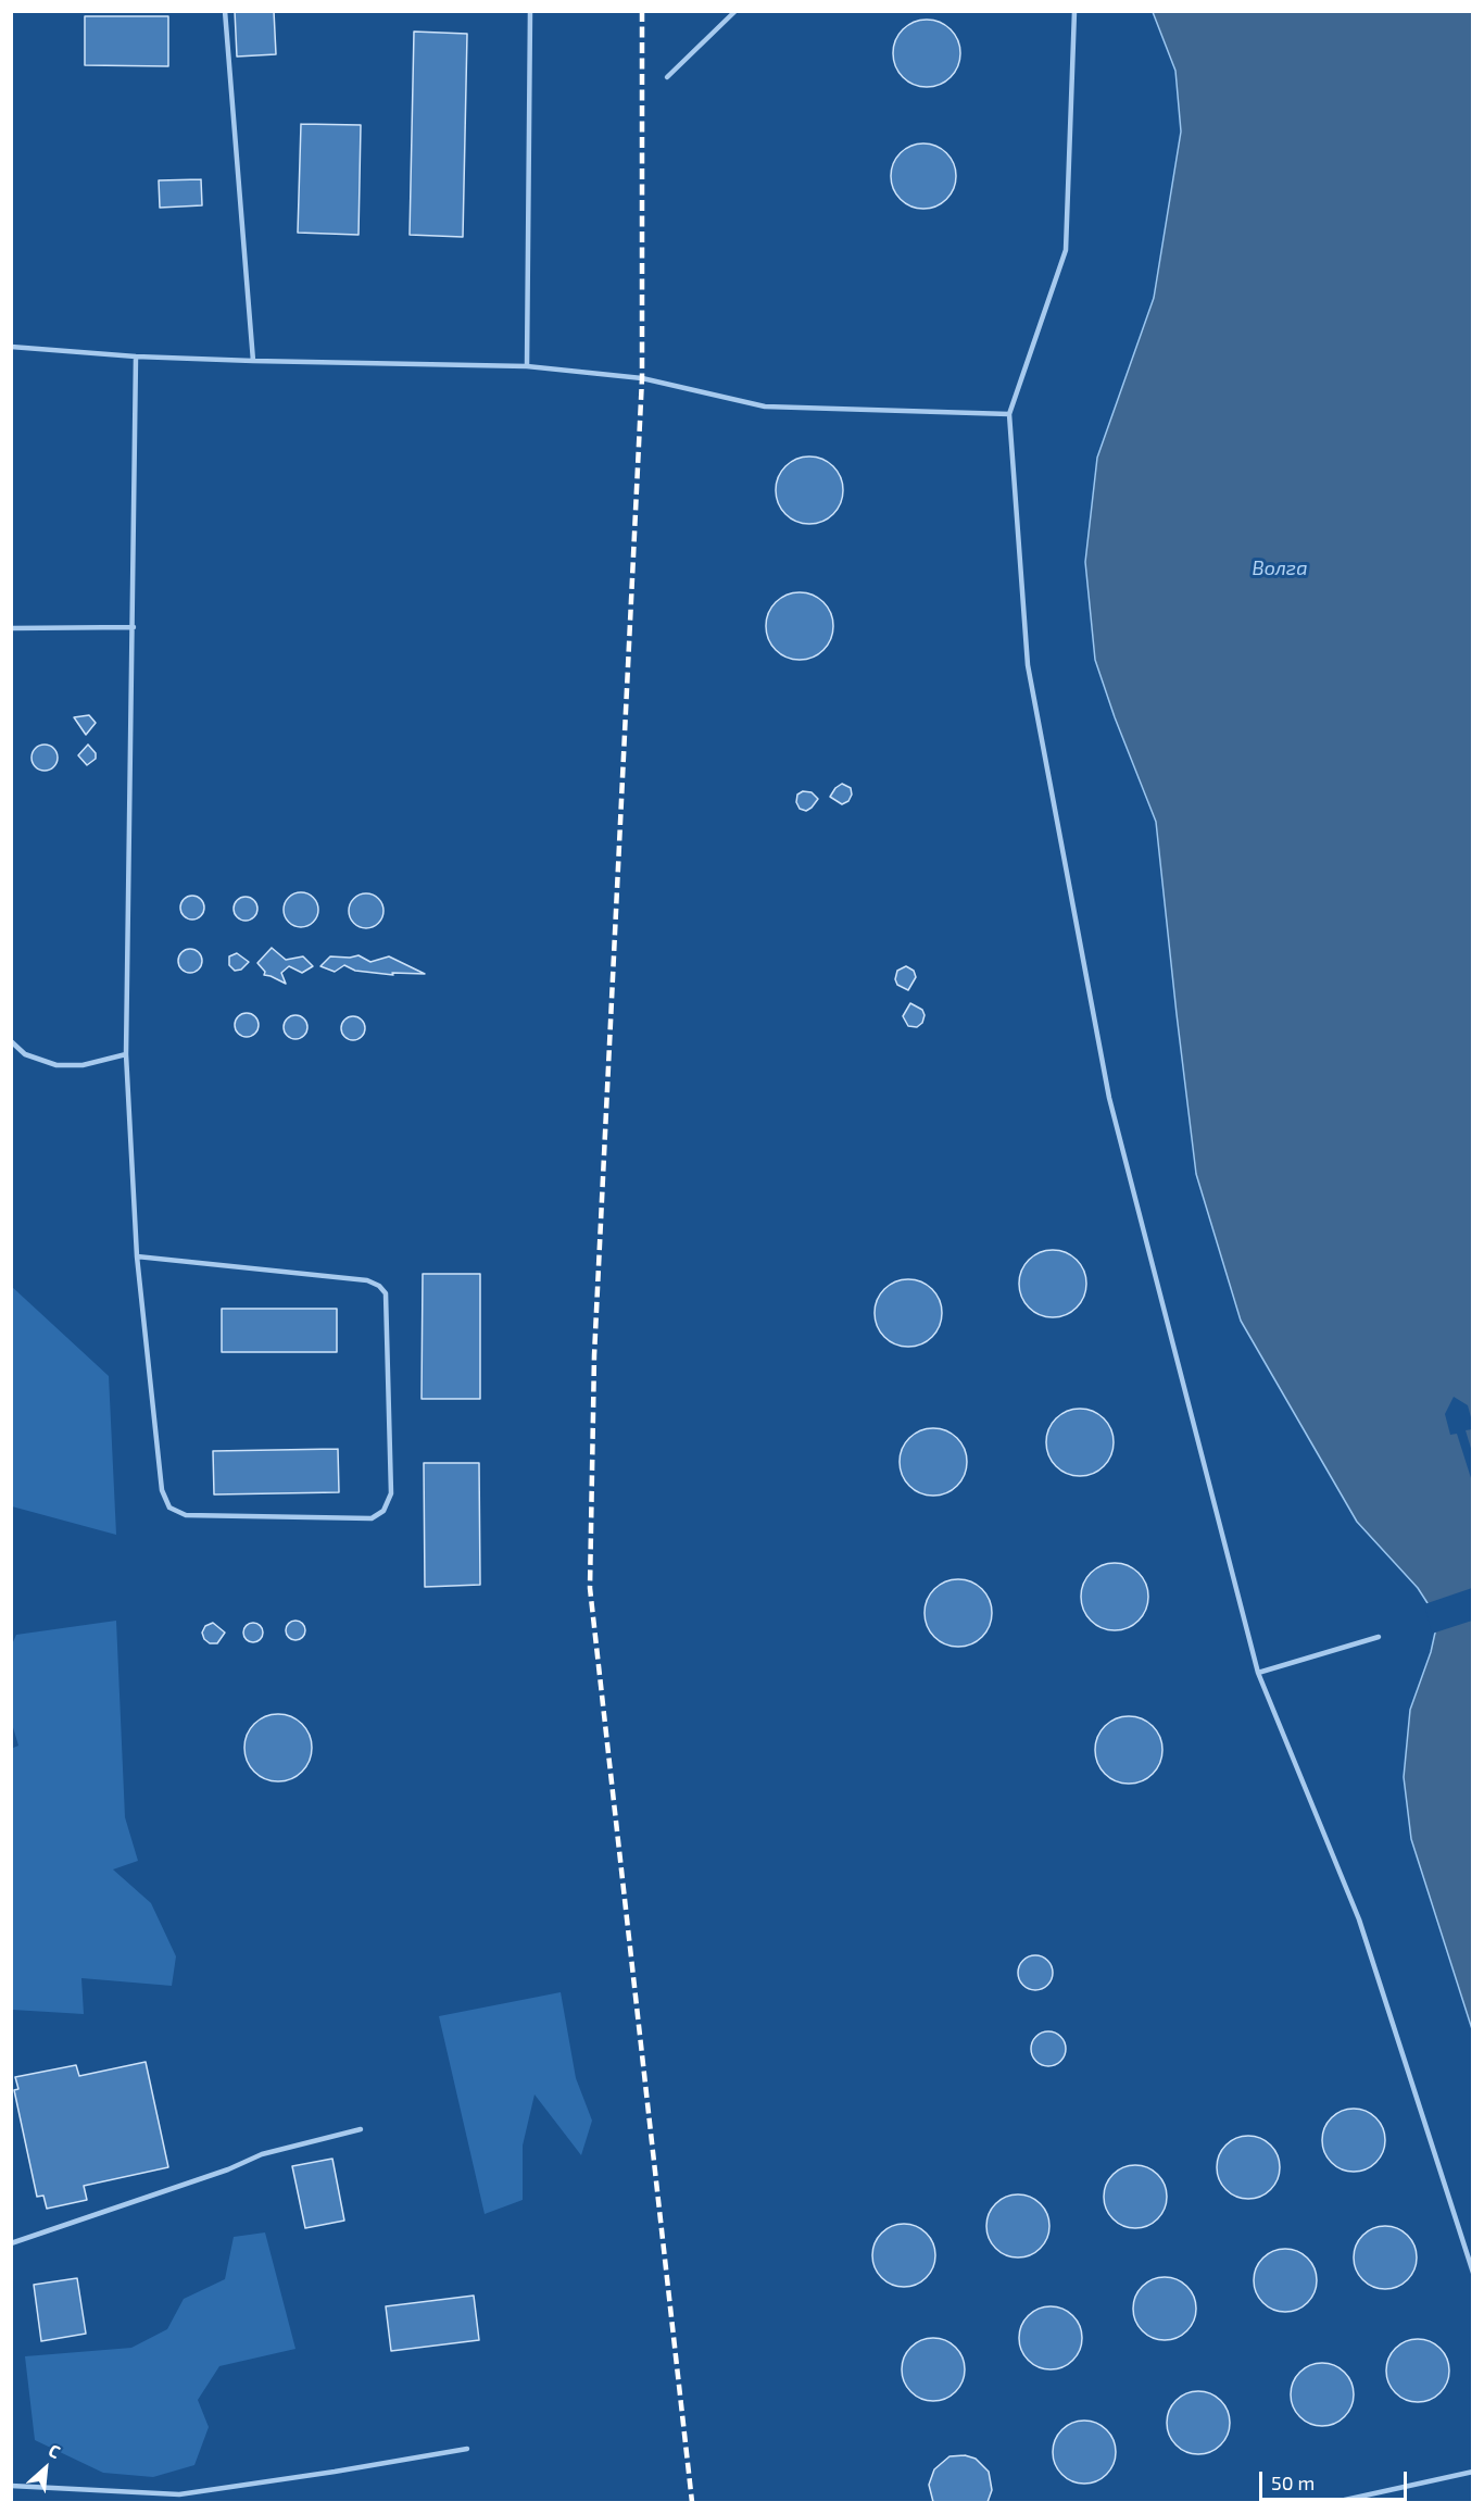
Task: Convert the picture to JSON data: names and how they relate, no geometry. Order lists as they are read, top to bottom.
{
  "water": ["Волга"],
  "scale_bar": "50 m",
  "north": "top right"
}
